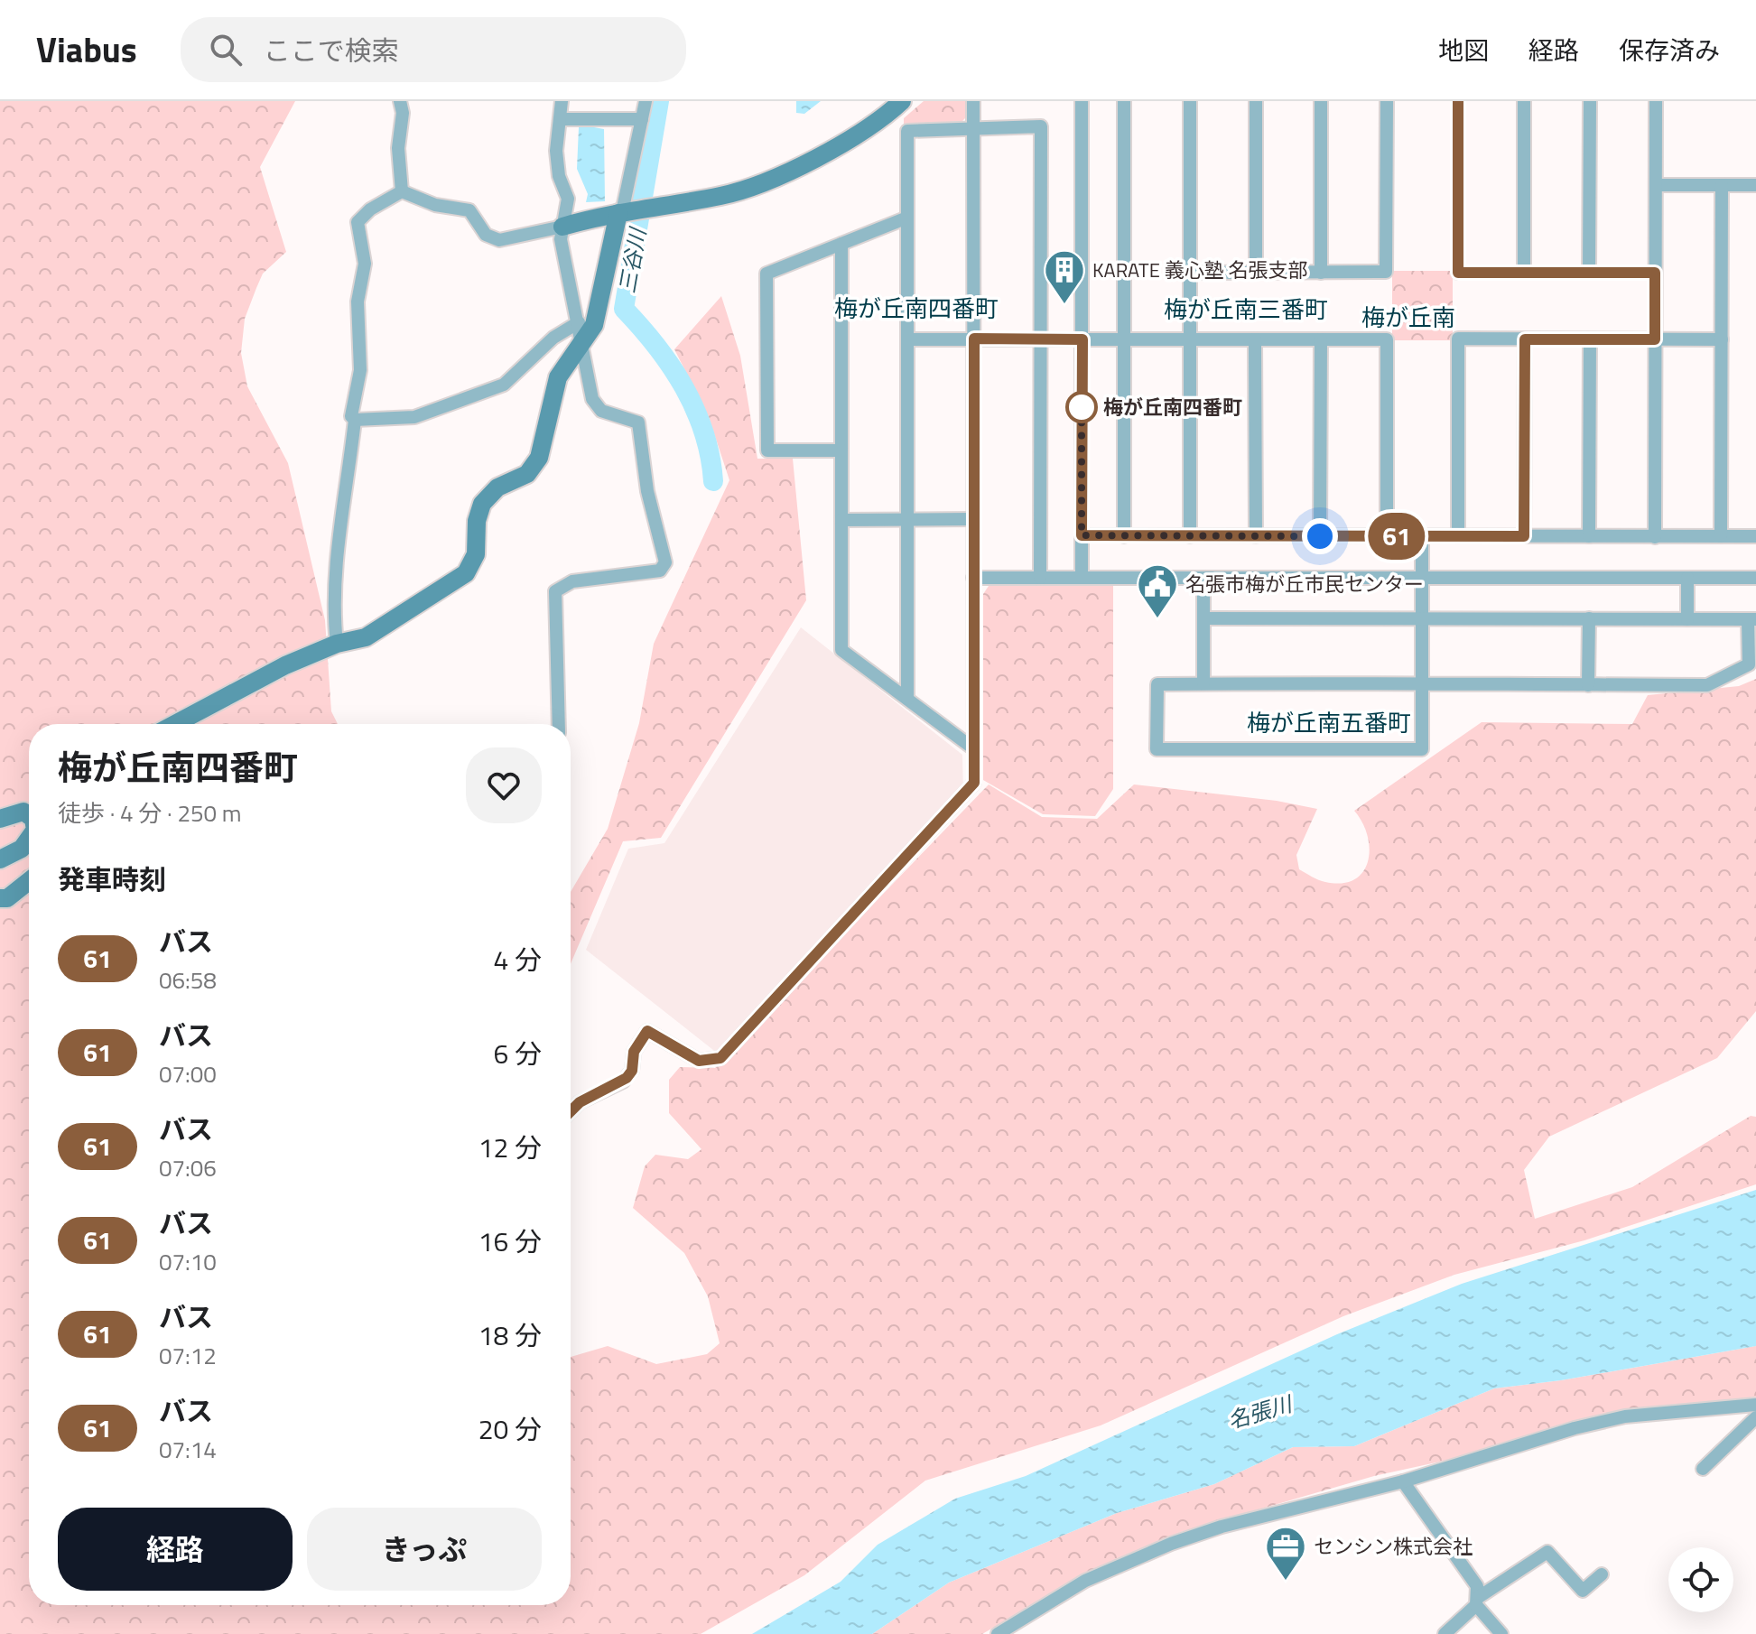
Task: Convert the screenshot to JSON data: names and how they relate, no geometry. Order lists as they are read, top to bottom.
{
  "districts": [
    "梅が丘南四番町",
    "梅が丘南三番町",
    "梅が丘南",
    "梅が丘南五番町"
  ],
  "water": ["三谷川", "名張川"],
  "places": {
    "building": ["KARATE 義心塾 名張支部"],
    "other": ["梅が丘南四番町"],
    "public building": ["名張市梅が丘市民センター"],
    "office": ["センシン株式会社"]
  },
  "lines": ["bus line 61"],
  "page": {
    "header": "Viabus",
    "search": "ここで検索",
    "nav": ["地図", "経路", "保存済み"],
    "on_map": "61",
    "heading": [
      ["梅が丘南四番町", "徒歩 · 4 分 · 250 m"],
      "発車時刻"
    ],
    "list": [
      {
        "mark": "61",
        "name": "バス",
        "note": "06:58",
        "value": "4 分"
      },
      {
        "mark": "61",
        "name": "バス",
        "note": "07:00",
        "value": "6 分"
      },
      {
        "mark": "61",
        "name": "バス",
        "note": "07:06",
        "value": "12 分"
      },
      {
        "mark": "61",
        "name": "バス",
        "note": "07:10",
        "value": "16 分"
      },
      {
        "mark": "61",
        "name": "バス",
        "note": "07:12",
        "value": "18 分"
      },
      {
        "mark": "61",
        "name": "バス",
        "note": "07:14",
        "value": "20 分"
      }
    ],
    "buttons": ["経路", "きっぷ"]
  }
}
